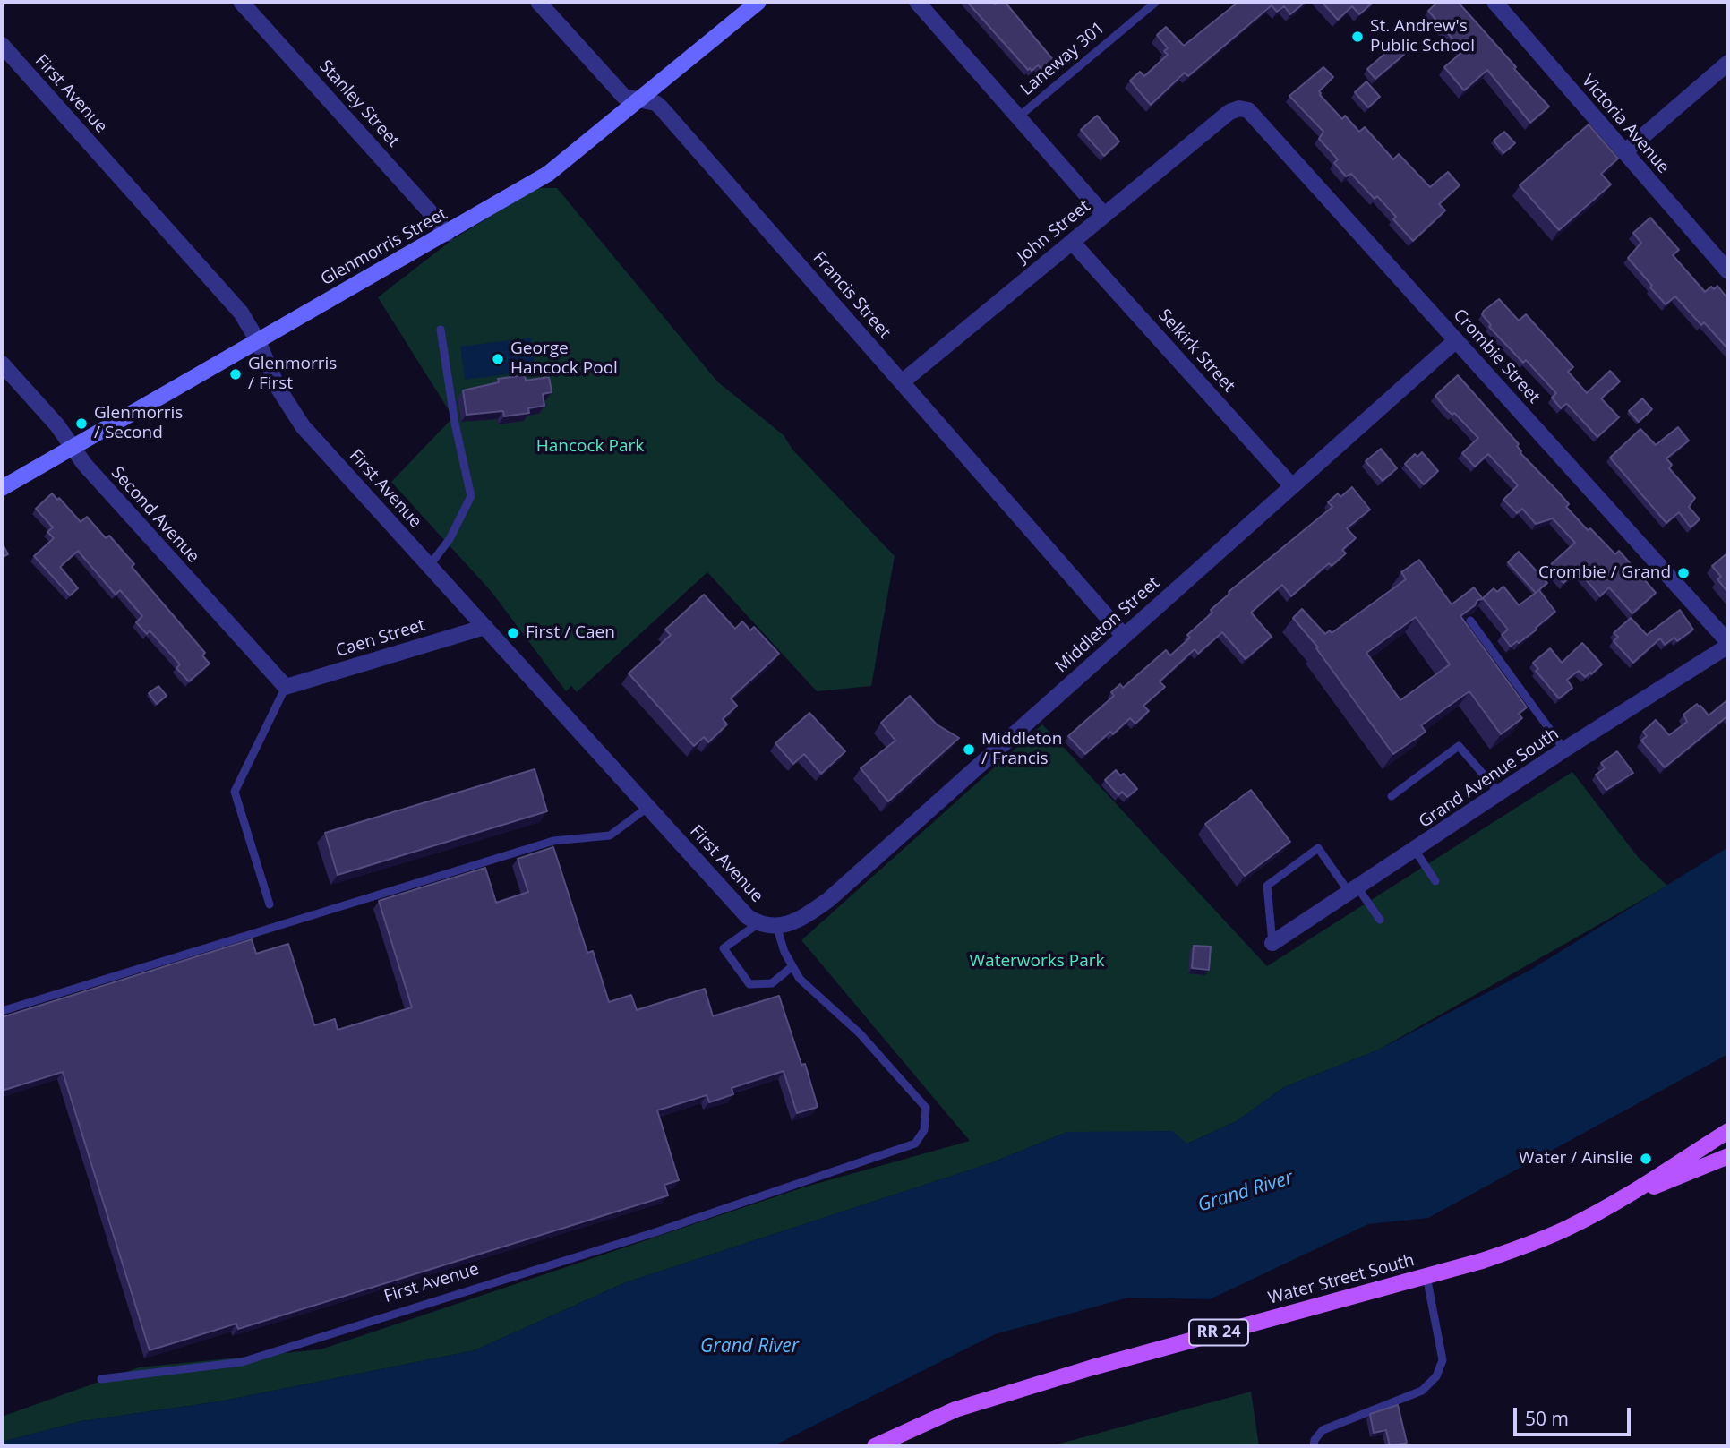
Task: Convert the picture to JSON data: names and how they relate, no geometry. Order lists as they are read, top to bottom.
{
  "streets": {
    "main road": ["Water Street South", "RR 24"],
    "street": [
      "First Avenue",
      "Stanley Street",
      "Victoria Avenue",
      "John Street",
      "Glenmorris Street",
      "Francis Street",
      "Selkirk Street",
      "Crombie Street",
      "Second Avenue",
      "Middleton Street",
      "Caen Street",
      "Grand Avenue South"
    ],
    "lane": ["Laneway 301"]
  },
  "crossings": [
    ["First Avenue", "Glenmorris Street"],
    ["First Avenue", "Middleton Street"],
    ["First Avenue", "Caen Street"],
    ["Stanley Street", "Glenmorris Street"],
    ["John Street", "Francis Street"],
    ["John Street", "Selkirk Street"],
    ["John Street", "Crombie Street"],
    ["Glenmorris Street", "Francis Street"],
    ["Glenmorris Street", "Second Avenue"],
    ["Francis Street", "Middleton Street"],
    ["Selkirk Street", "Middleton Street"],
    ["Crombie Street", "Middleton Street"],
    ["Crombie Street", "Grand Avenue South"],
    ["Second Avenue", "Caen Street"]
  ],
  "water": ["Grand River"],
  "parks": ["Hancock Park", "Waterworks Park"],
  "places": [
    "St. Andrew's Public School",
    "George Hancock Pool",
    "Glenmorris / First",
    "Glenmorris / Second",
    "Crombie / Grand",
    "First / Caen",
    "Middleton / Francis",
    "Water / Ainslie"
  ],
  "scale_bar": "50 m"
}
